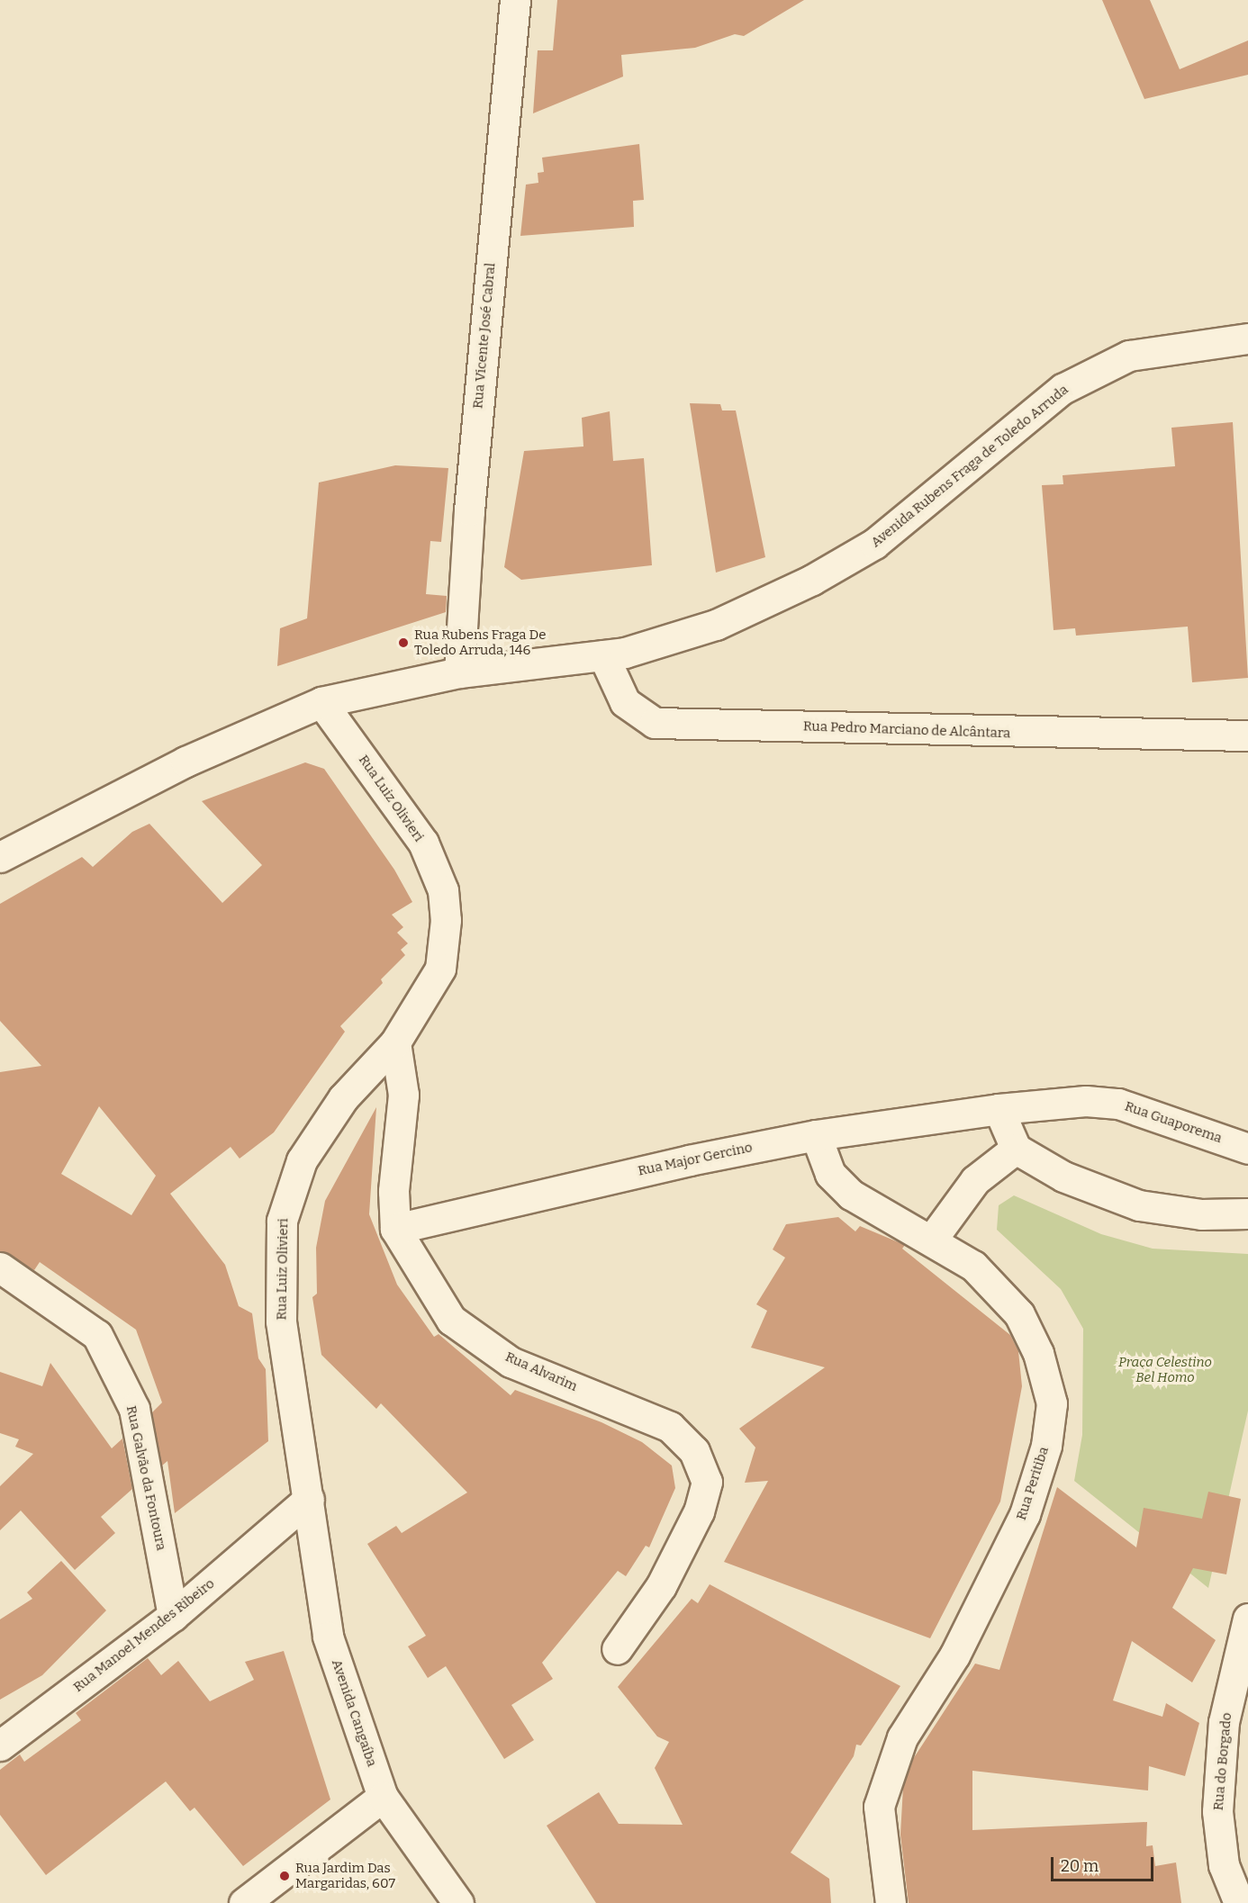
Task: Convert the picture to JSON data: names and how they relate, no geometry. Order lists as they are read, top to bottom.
{
  "streets": {
    "street": [
      "Rua Vicente José Cabral",
      "Avenida Rubens Fraga de Toledo Arruda",
      "Rua Pedro Marciano de Alcântara",
      "Rua Luiz Olivieri",
      "Rua Guaporema",
      "Rua Major Gercino",
      "Rua Alvarim",
      "Rua Galvão da Fontoura",
      "Rua Peritiba",
      "Rua Manoel Mendes Ribeiro",
      "Avenida Cangaíba",
      "Rua do Borgado"
    ]
  },
  "crossings": [
    ["Rua Vicente José Cabral", "Avenida Rubens Fraga de Toledo Arruda"],
    ["Avenida Rubens Fraga de Toledo Arruda", "Rua Pedro Marciano de Alcântara"],
    ["Avenida Rubens Fraga de Toledo Arruda", "Rua Luiz Olivieri"],
    ["Rua Luiz Olivieri", "Rua Alvarim"],
    ["Rua Luiz Olivieri", "Rua Manoel Mendes Ribeiro"],
    ["Rua Luiz Olivieri", "Avenida Cangaíba"],
    ["Rua Guaporema", "Rua Major Gercino"],
    ["Rua Major Gercino", "Rua Alvarim"],
    ["Rua Major Gercino", "Rua Peritiba"],
    ["Rua Galvão da Fontoura", "Rua Manoel Mendes Ribeiro"],
    ["Rua Manoel Mendes Ribeiro", "Avenida Cangaíba"]
  ],
  "parks": ["Praça Celestino Bel Homo"],
  "places": ["Rua Rubens Fraga De Toledo Arruda, 146", "Rua Jardim Das Margaridas, 607"],
  "scale_bar": "20 m"
}
